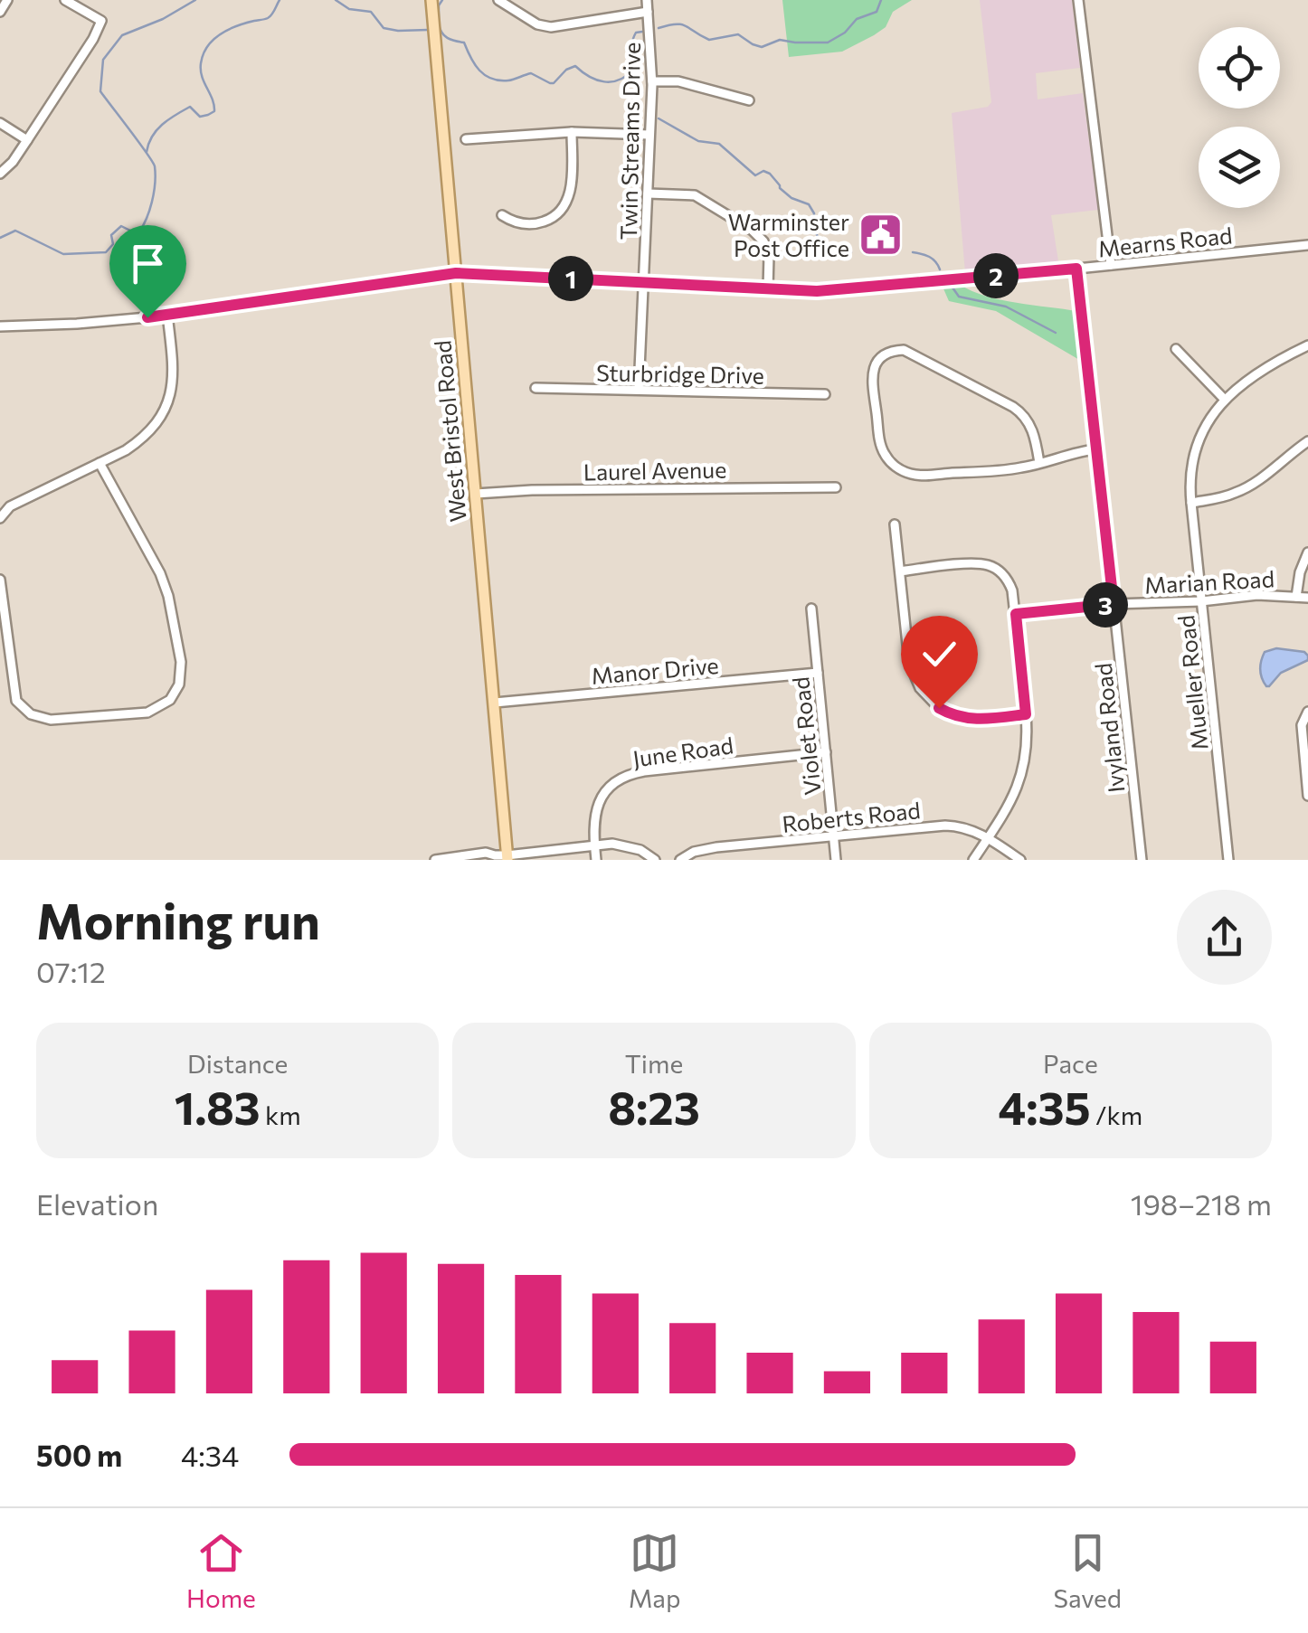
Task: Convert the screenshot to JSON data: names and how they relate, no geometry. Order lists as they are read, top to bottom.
{
  "streets": {
    "main road": ["West Bristol Road"],
    "street": [
      "Twin Streams Drive",
      "Mearns Road",
      "Sturbridge Drive",
      "Laurel Avenue",
      "Marian Road",
      "Manor Drive",
      "Mueller Road",
      "Ivyland Road",
      "Violet Road",
      "June Road",
      "Roberts Road"
    ]
  },
  "crossings": [
    ["Twin Streams Drive", "Mearns Road"],
    ["Twin Streams Drive", "Sturbridge Drive"],
    ["Mearns Road", "West Bristol Road"],
    ["Mearns Road", "Ivyland Road"],
    ["West Bristol Road", "Laurel Avenue"],
    ["West Bristol Road", "Manor Drive"],
    ["Marian Road", "Mueller Road"],
    ["Marian Road", "Ivyland Road"],
    ["Manor Drive", "Violet Road"],
    ["Violet Road", "June Road"],
    ["Violet Road", "Roberts Road"]
  ],
  "places": {
    "public building": ["Warminster Post Office"]
  },
  "page": {
    "pins": ["2", "1", "3"],
    "heading": ["Morning run", "07:12"],
    "stats": [
      ["Distance", "1.83 km"],
      ["Time", "8:23"],
      ["Pace", "4:35 /km"]
    ],
    "chart": ["Elevation", "198–218 m"],
    "list": [
      {
        "name": "500 m",
        "note": "4:34"
      }
    ],
    "tabs": ["Home", "Map", "Saved"]
  }
}
